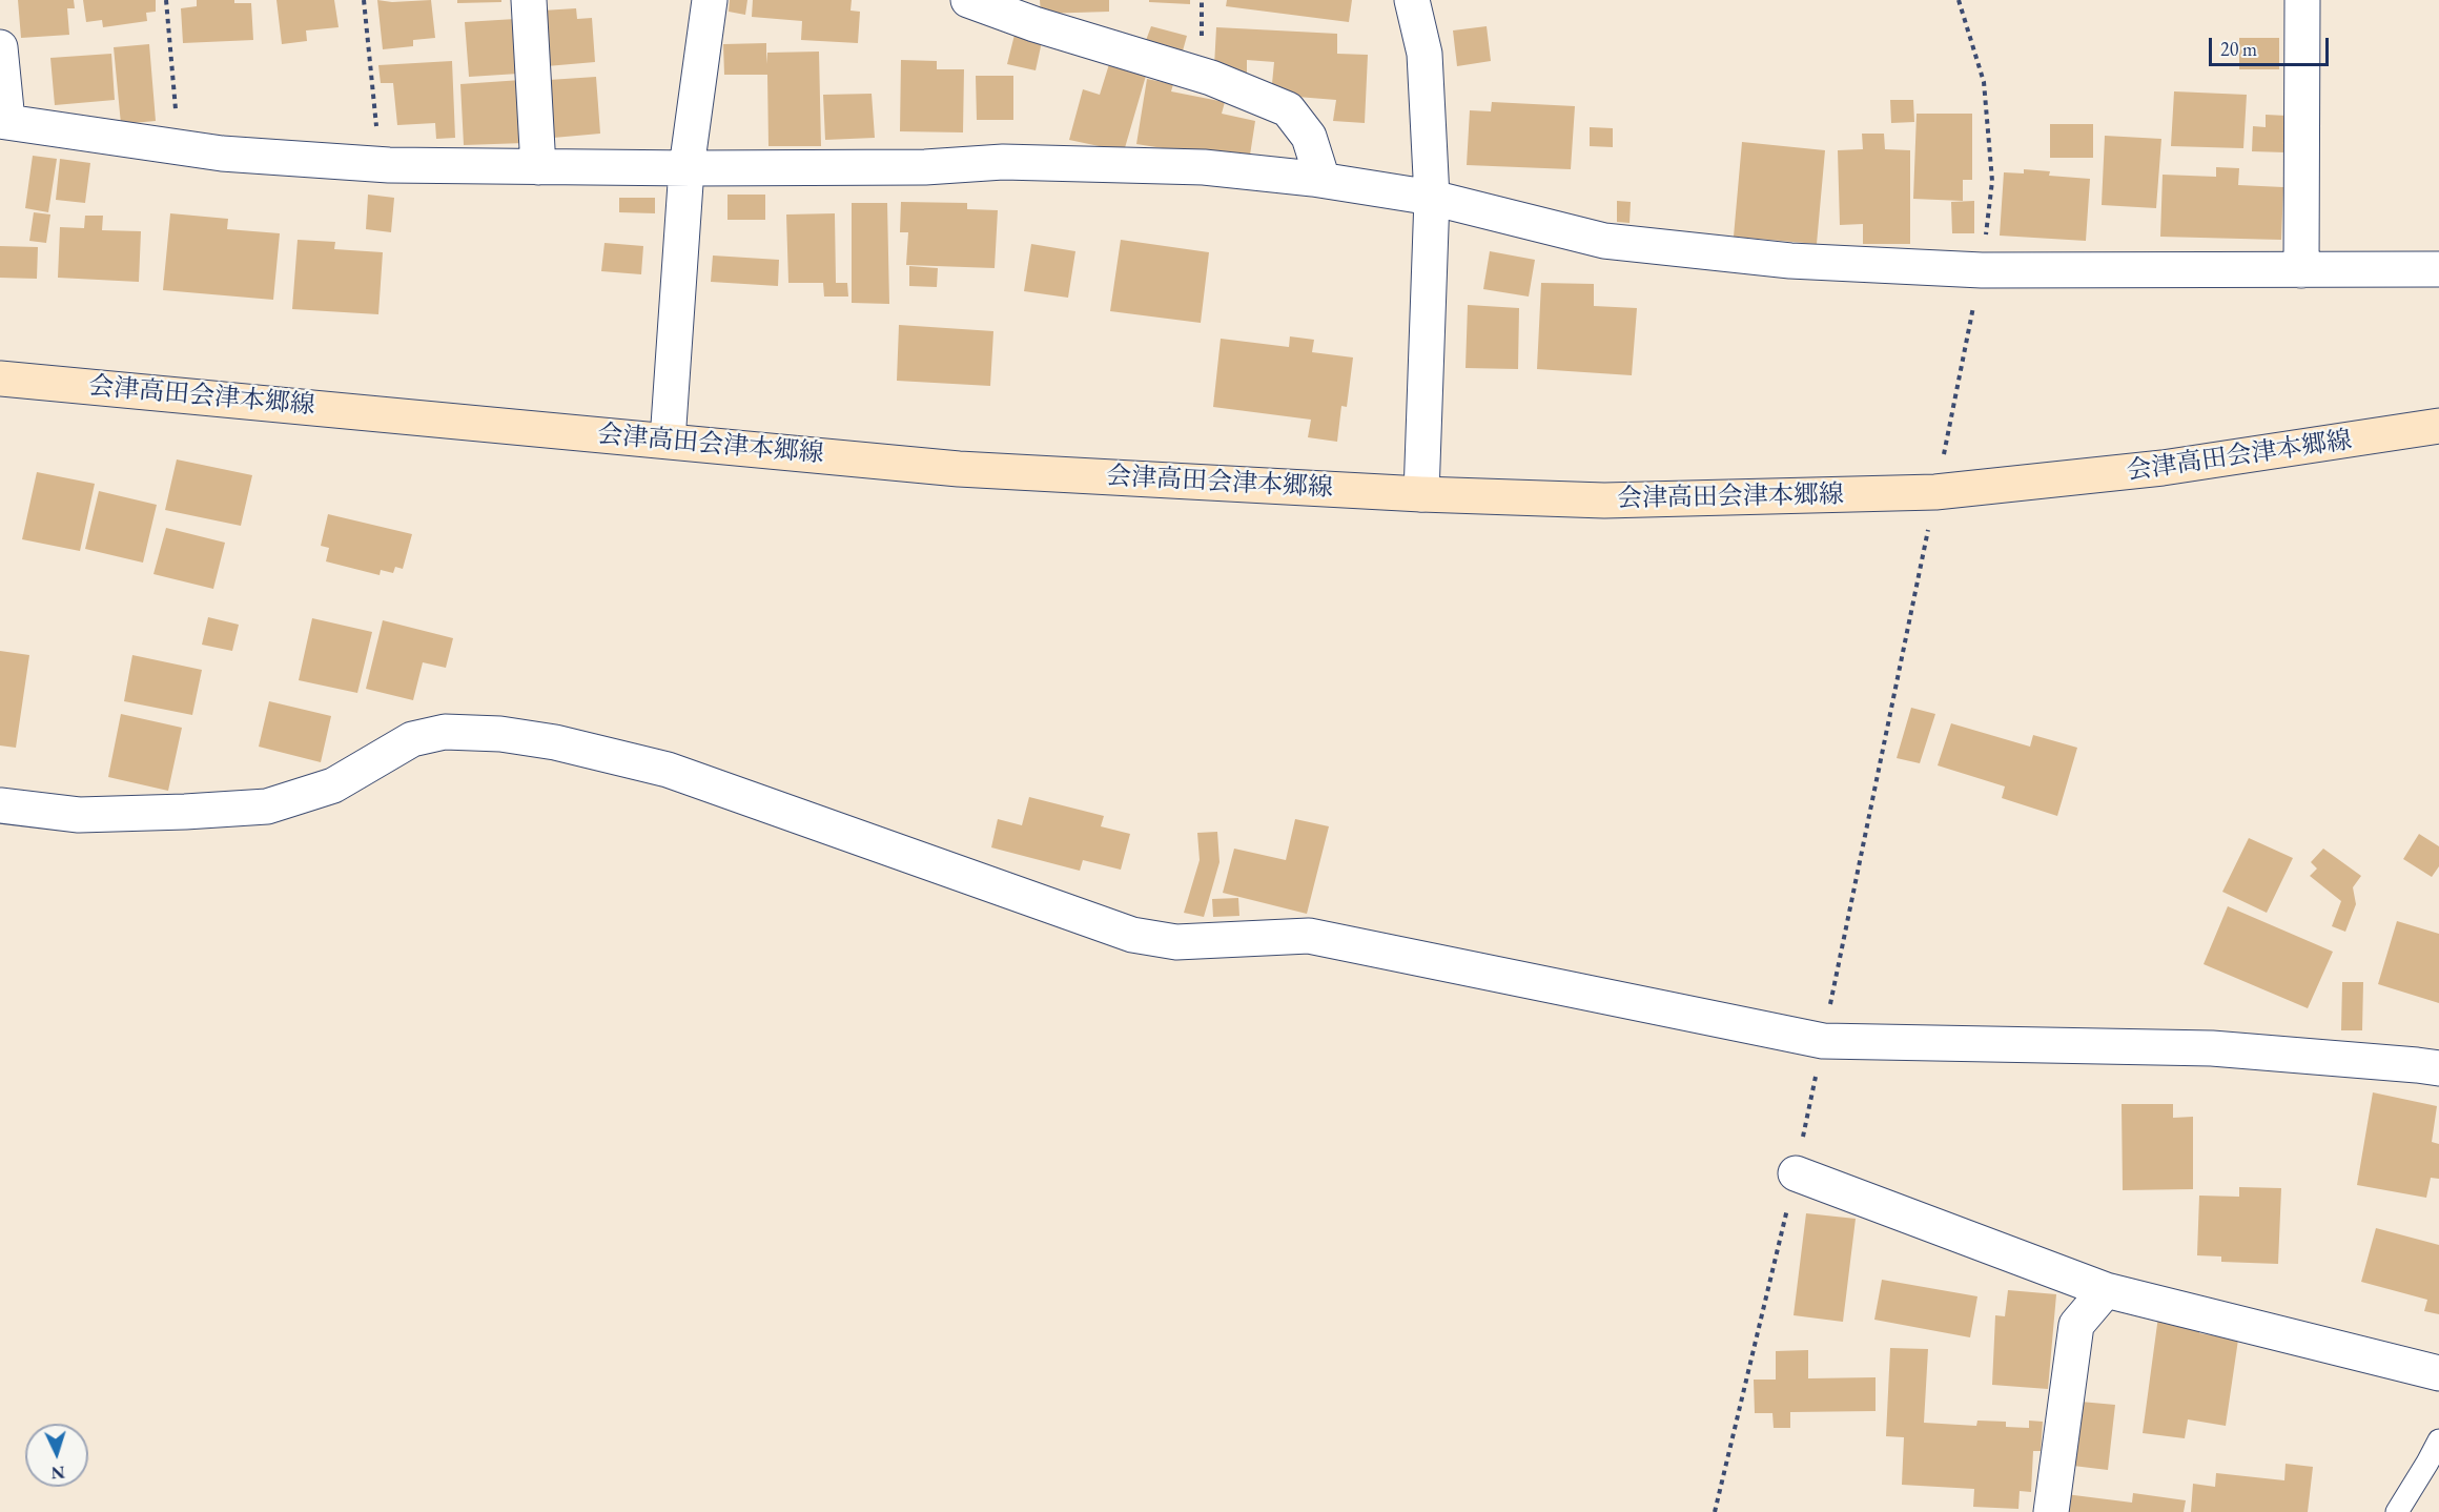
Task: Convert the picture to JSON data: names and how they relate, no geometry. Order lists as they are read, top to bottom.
{
  "streets": {
    "main road": ["会津高田会津本郷線"]
  },
  "scale_bar": "20 m",
  "north": "bottom"
}
